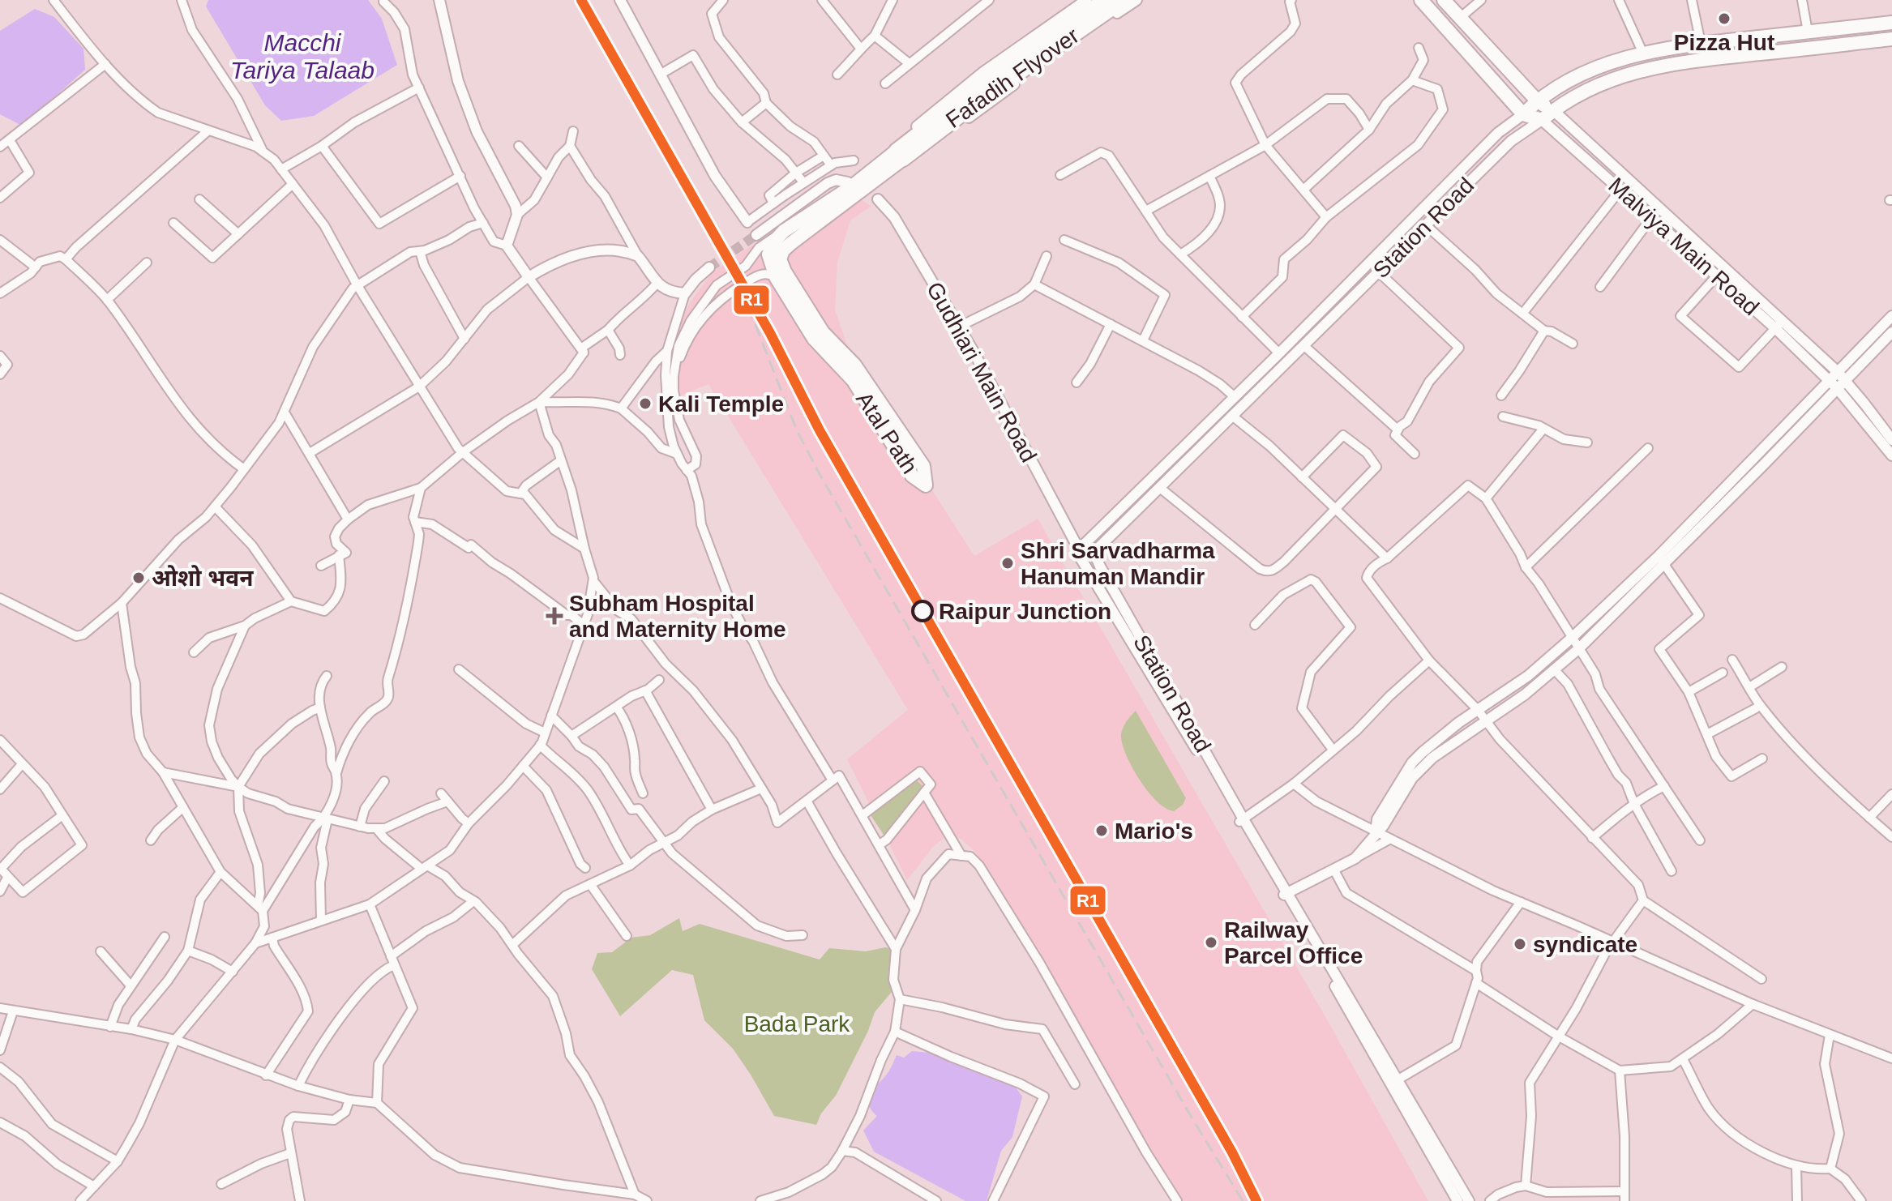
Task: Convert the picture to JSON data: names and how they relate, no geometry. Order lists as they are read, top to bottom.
{
  "streets": {
    "highway": ["Fafadih Flyover"],
    "main road": ["Malviya Main Road", "Atal Path"],
    "street": ["Station Road", "Gudhiari Main Road"]
  },
  "crossings": [
    ["Fafadih Flyover", "Atal Path"],
    ["Station Road", "Malviya Main Road"],
    ["Station Road", "Gudhiari Main Road"]
  ],
  "water": ["Macchi Tariya Talaab"],
  "parks": ["Bada Park"],
  "places": {
    "other": [
      "Pizza Hut",
      "Kali Temple",
      "Shri Sarvadharma Hanuman Mandir",
      "ओशो भवन",
      "Raipur Junction",
      "Mario's",
      "Railway Parcel Office",
      "syndicate"
    ],
    "health": ["Subham Hospital and Maternity Home"]
  },
  "lines": ["transit line R1"]
}
